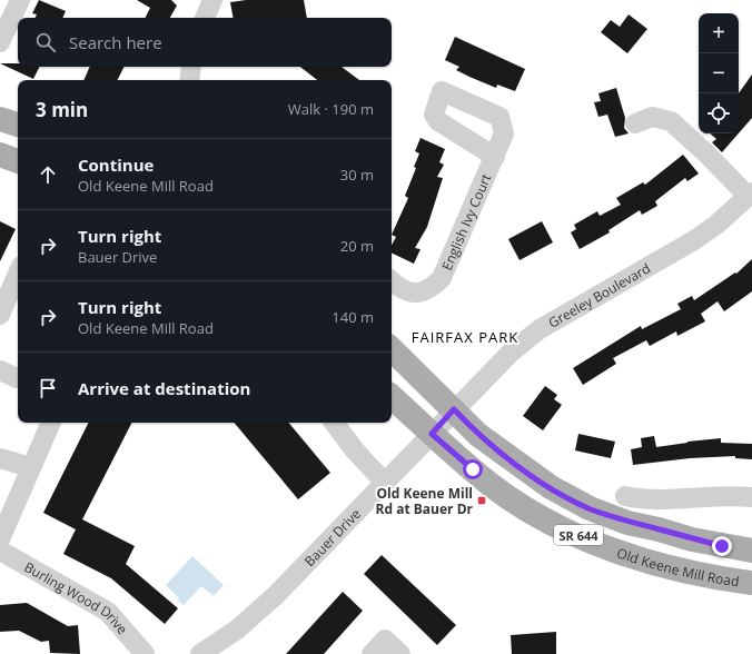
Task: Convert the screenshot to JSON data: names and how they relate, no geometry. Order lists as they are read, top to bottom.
{
  "streets": {
    "main road": ["SR 644", "Old Keene Mill Road"],
    "street": [
      "English Ivy Court",
      "Greeley Boulevard",
      "Bauer Drive",
      "Burling Wood Drive"
    ]
  },
  "crossings": [
    ["Greeley Boulevard", "SR 644"],
    ["Greeley Boulevard", "Bauer Drive"],
    ["SR 644", "Bauer Drive"],
    ["Bauer Drive", "Old Keene Mill Road"]
  ],
  "districts": ["FAIRFAX PARK"],
  "places": {
    "transit": ["Old Keene Mill Rd at Bauer Dr"]
  },
  "page": {
    "map_buttons": ["+", "−"],
    "search": "Search here",
    "heading": ["3 min", "Walk · 190 m"],
    "list": [
      ["Continue", "Old Keene Mill Road", "30 m"],
      ["Turn right", "Bauer Drive", "20 m"],
      ["Turn right", "Old Keene Mill Road", "140 m"],
      "Arrive at destination"
    ]
  }
}
